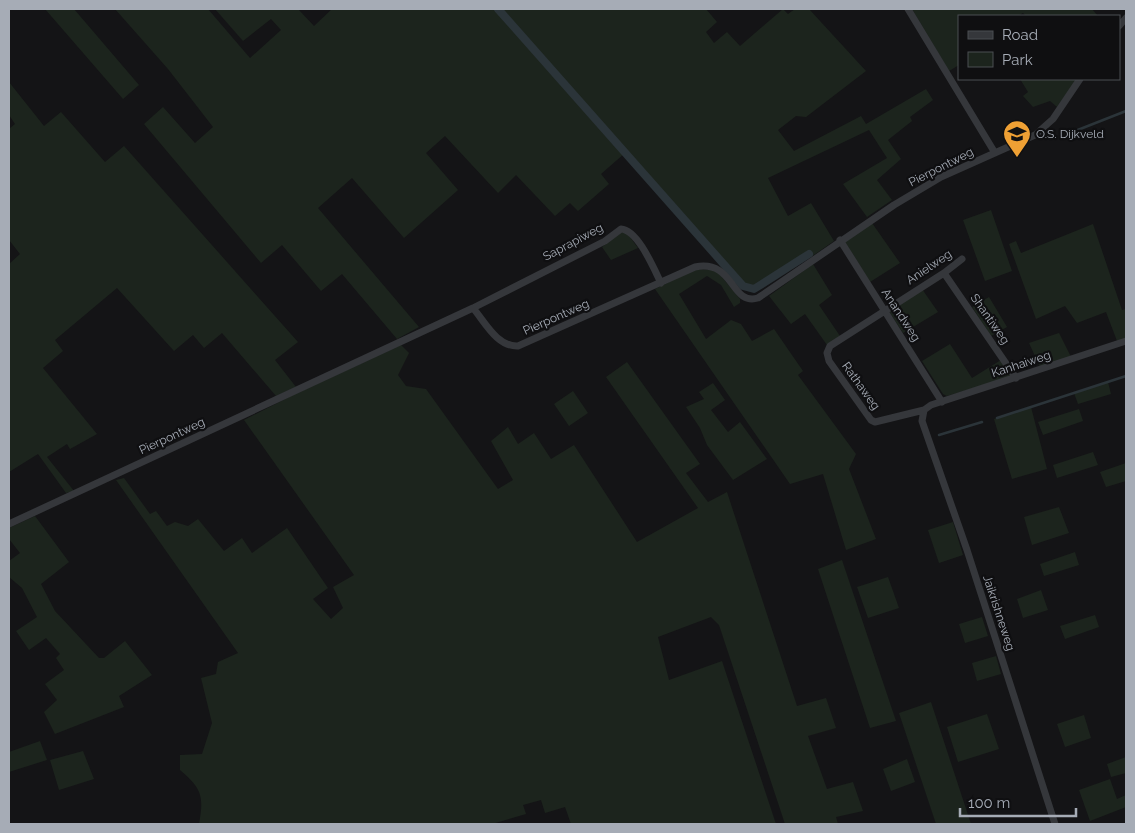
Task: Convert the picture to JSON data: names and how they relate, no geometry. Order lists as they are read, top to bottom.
{
  "streets": {
    "street": [
      "Pierpontweg",
      "Saprapiweg",
      "Anielweg",
      "Anandweg",
      "Shantiweg",
      "Kanhaiweg",
      "Rathaweg",
      "Jaikrishneweg"
    ]
  },
  "crossings": [
    ["Pierpontweg", "Saprapiweg"],
    ["Pierpontweg", "Anandweg"],
    ["Anielweg", "Anandweg"],
    ["Anielweg", "Shantiweg"],
    ["Anielweg", "Rathaweg"],
    ["Anandweg", "Kanhaiweg"],
    ["Anandweg", "Rathaweg"],
    ["Shantiweg", "Kanhaiweg"],
    ["Kanhaiweg", "Rathaweg"],
    ["Kanhaiweg", "Jaikrishneweg"],
    ["Rathaweg", "Jaikrishneweg"]
  ],
  "places": {
    "school or university": ["O.S. Dijkveld"]
  },
  "legend": ["Road", "Park"],
  "scale_bar": "100 m"
}
